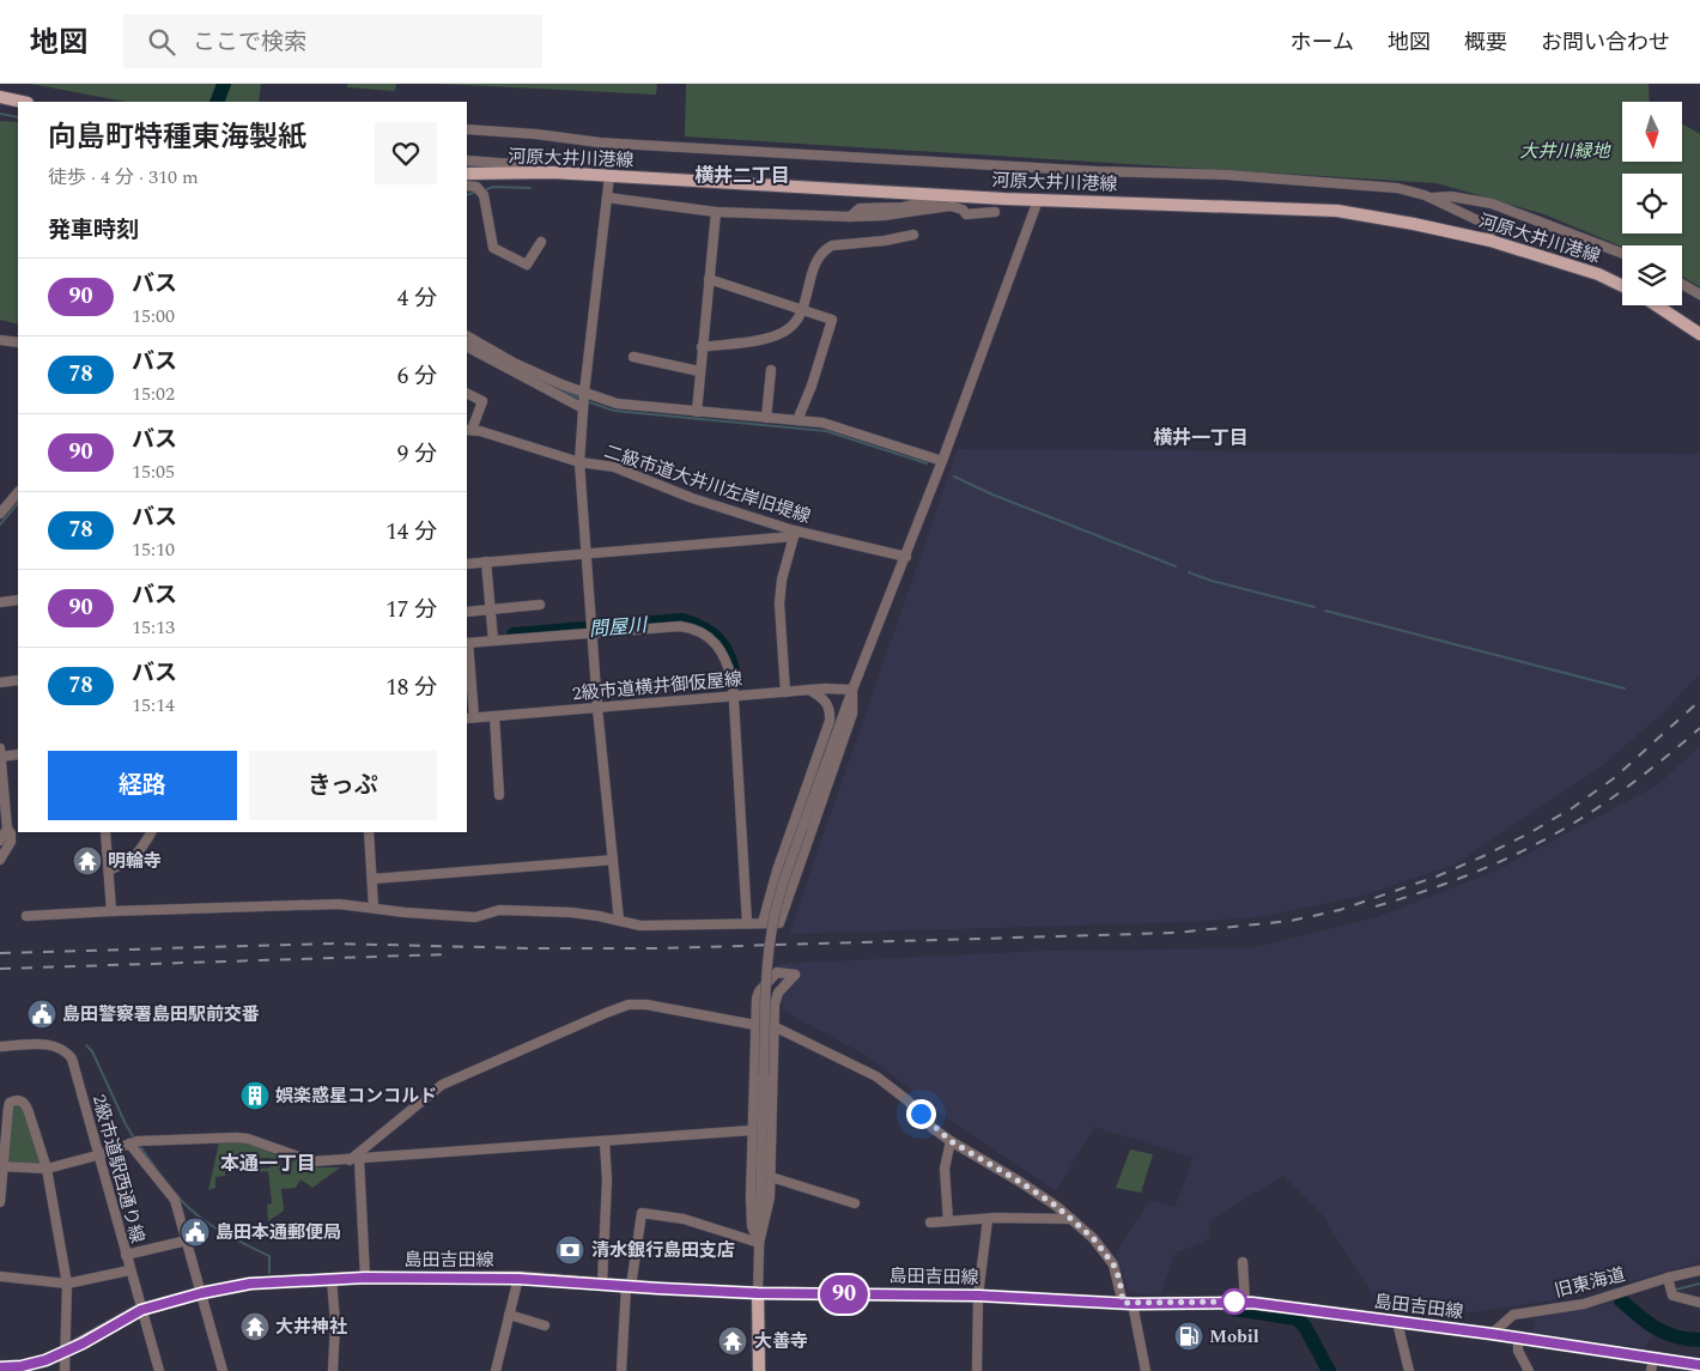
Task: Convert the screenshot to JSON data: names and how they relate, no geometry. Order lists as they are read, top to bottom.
{
  "streets": {
    "main road": ["河原大井川港線", "島田吉田線"],
    "street": [
      "二級市道大井川左岸旧堤線",
      "2級市道横井御仮屋線",
      "2級市道駅西通り線",
      "旧東海道"
    ]
  },
  "crossings": [
    ["2級市道駅西通り線", "島田吉田線"],
    ["島田吉田線", "旧東海道"]
  ],
  "districts": ["横井二丁目", "横井一丁目", "本通一丁目"],
  "water": ["問屋川"],
  "parks": ["大井川緑地"],
  "places": {
    "temple": ["明輪寺", "大井神社", "大善寺"],
    "public building": ["島田警察署島田駅前交番", "島田本通郵便局"],
    "building": ["娯楽惑星コンコルド"],
    "bank": ["清水銀行島田支店"],
    "fuel station": ["Mobil"]
  },
  "lines": ["bus line 90"],
  "north": "bottom",
  "page": {
    "header": "地図",
    "search": "ここで検索",
    "nav": [
      "ホーム",
      "地図",
      "概要",
      "お問い合わせ"
    ],
    "on_map": "90",
    "heading": [
      ["向島町特種東海製紙", "徒歩 · 4 分 · 310 m"],
      "発車時刻"
    ],
    "list": [
      {
        "mark": "90",
        "name": "バス",
        "note": "15:00",
        "value": "4 分"
      },
      {
        "mark": "78",
        "name": "バス",
        "note": "15:02",
        "value": "6 分"
      },
      {
        "mark": "90",
        "name": "バス",
        "note": "15:05",
        "value": "9 分"
      },
      {
        "mark": "78",
        "name": "バス",
        "note": "15:10",
        "value": "14 分"
      },
      {
        "mark": "90",
        "name": "バス",
        "note": "15:13",
        "value": "17 分"
      },
      {
        "mark": "78",
        "name": "バス",
        "note": "15:14",
        "value": "18 分"
      }
    ],
    "buttons": ["経路", "きっぷ"]
  }
}
